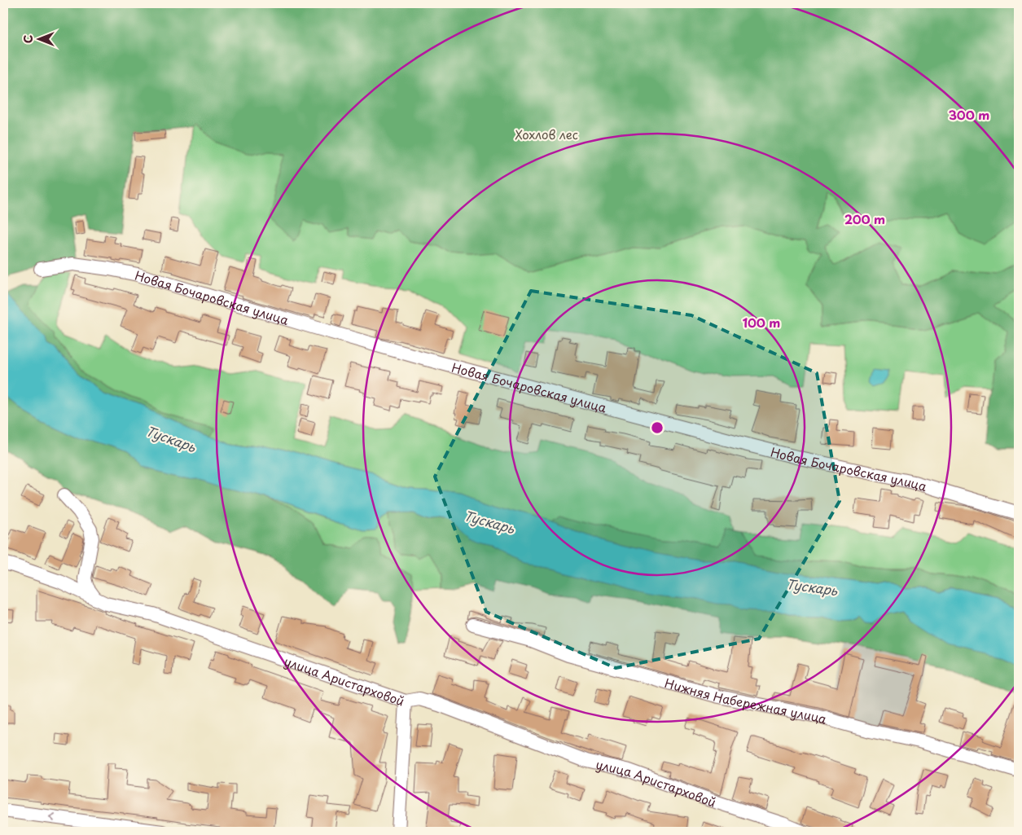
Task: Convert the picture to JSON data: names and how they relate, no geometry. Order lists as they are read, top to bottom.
{
  "streets": {
    "street": ["Новая Бочаровская улица", "улица Аристарховой", "Нижняя Набережная улица"]
  },
  "water": ["Тускарь"],
  "parks": ["Хохлов лес"],
  "north": "left",
  "rings": ["300 m", "200 m", "100 m"]
}
